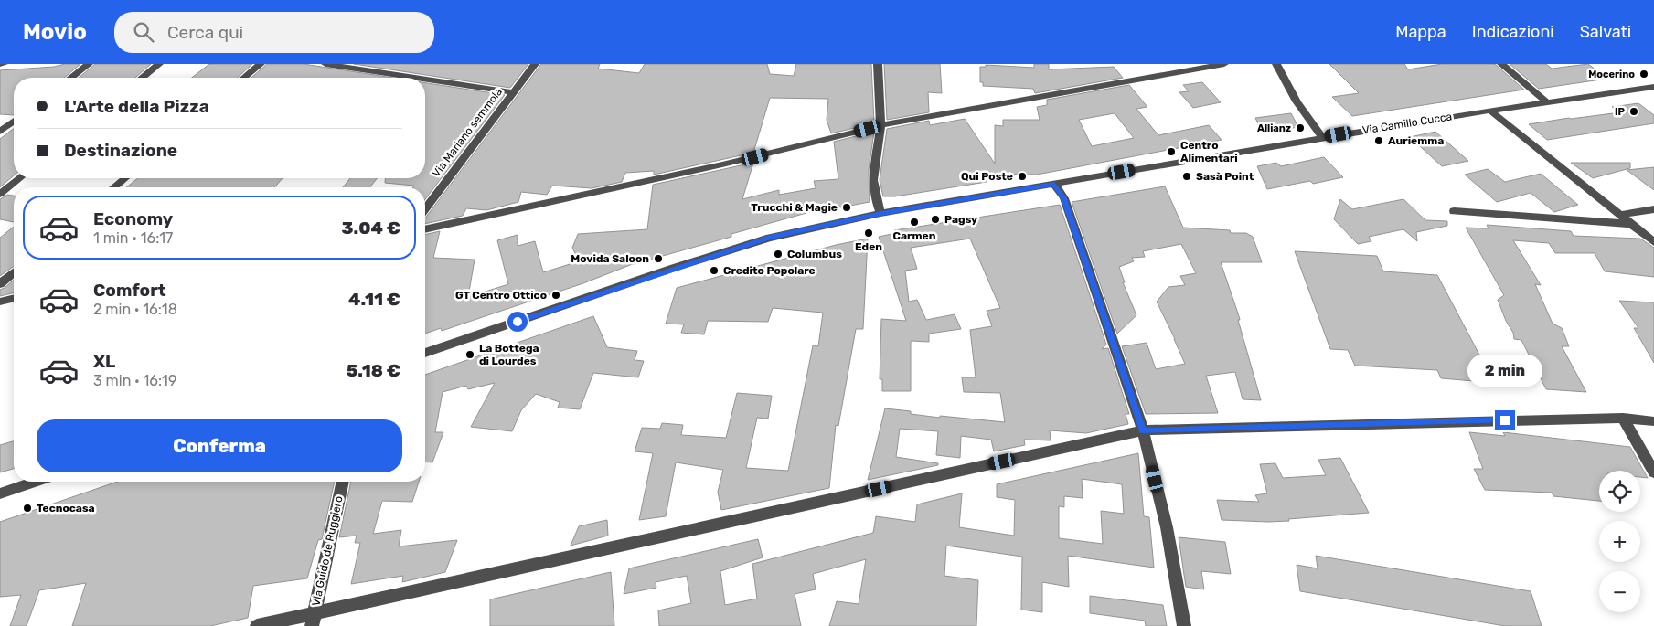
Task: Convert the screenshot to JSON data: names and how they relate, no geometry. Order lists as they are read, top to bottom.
{
  "streets": {
    "street": ["Via Camillo Cucca", "Via Mariano semmola", "Via Guido de Ruggiero"]
  },
  "places": [
    "Mocerino",
    "IP",
    "Allianz",
    "Auriemma",
    "Centro Alimentari",
    "Qui Poste",
    "Sasà Point",
    "Trucchi & Magie",
    "Pagsy",
    "Carmen",
    "Eden",
    "Columbus",
    "Movida Saloon",
    "Credito Popolare",
    "GT Centro Ottico",
    "La Bottega di Lourdes",
    "Tecnocasa"
  ],
  "page": {
    "header": "Movio",
    "search": "Cerca qui",
    "nav": ["Mappa", "Indicazioni", "Salvati"],
    "banner": ["L'Arte della Pizza", "Destinazione"],
    "list": [
      {
        "name": "Economy",
        "note": "1 min · 16:17",
        "value": "3.04 €"
      },
      {
        "name": "Comfort",
        "note": "2 min · 16:18",
        "value": "4.11 €"
      },
      {
        "name": "XL",
        "note": "3 min · 16:19",
        "value": "5.18 €"
      }
    ],
    "bubble": "2 min",
    "buttons": "Conferma",
    "map_buttons": ["+", "−"]
  }
}
